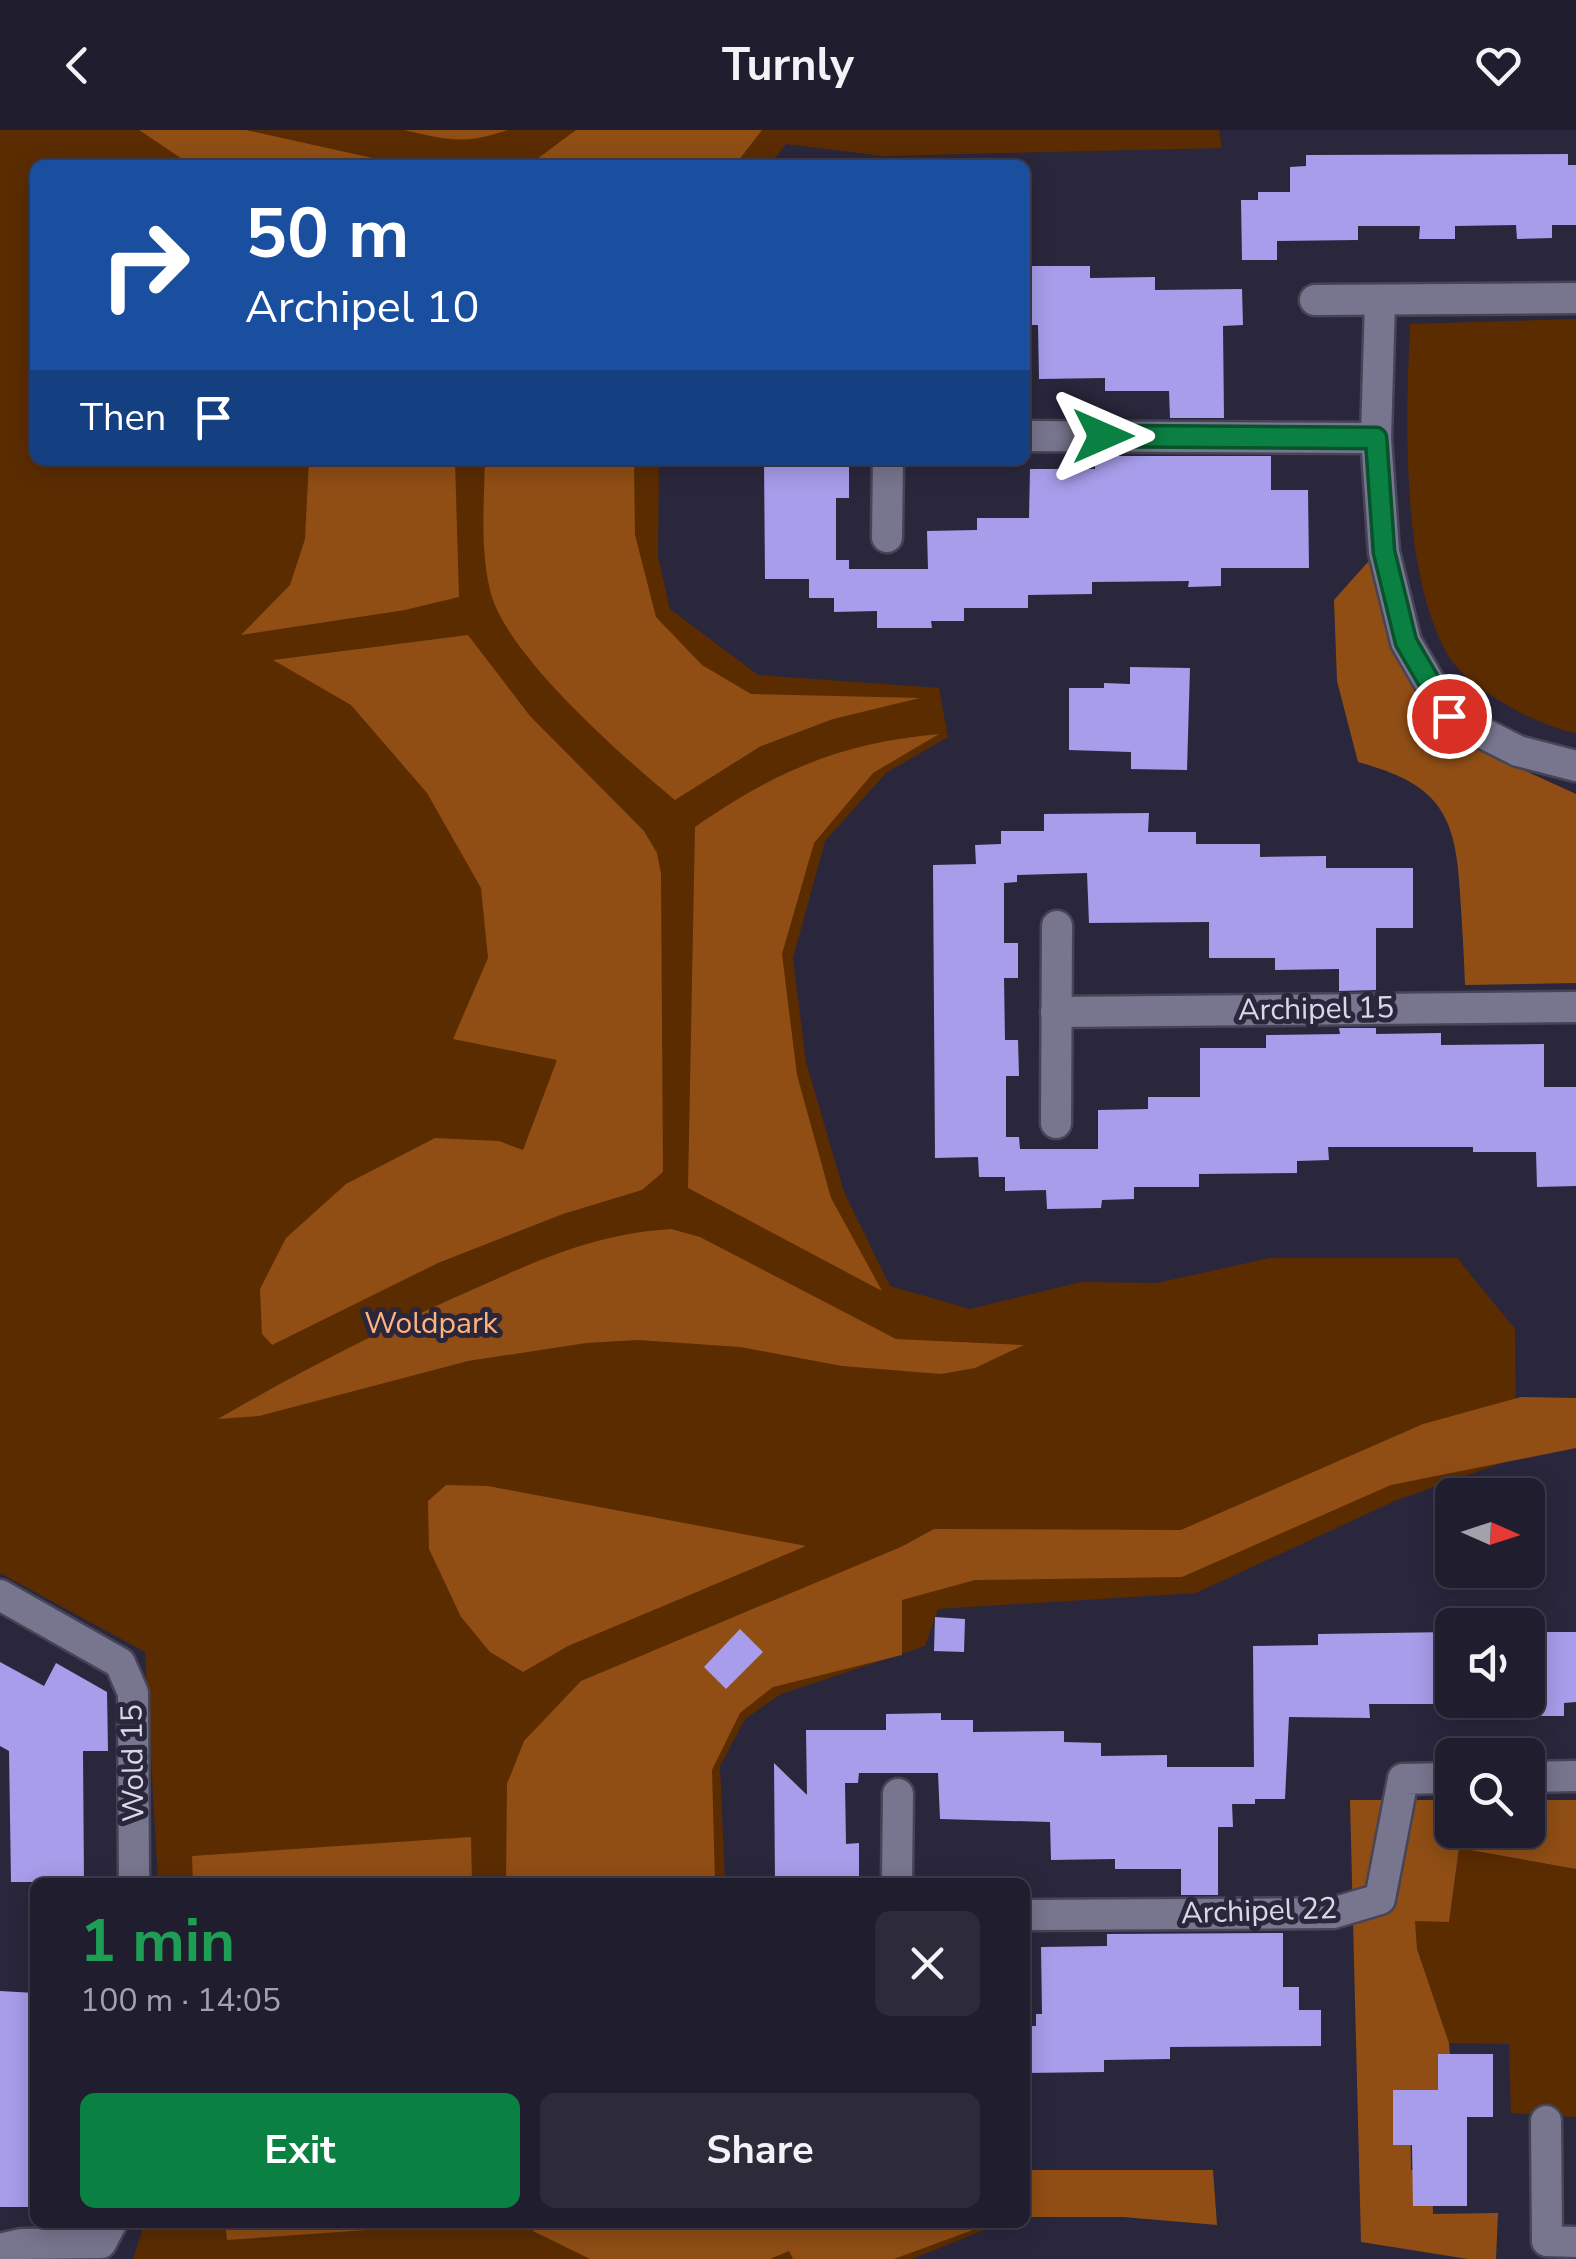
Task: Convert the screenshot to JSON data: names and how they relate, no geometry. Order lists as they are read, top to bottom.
{
  "streets": {
    "street": ["Archipel 15", "Wold 15", "Archipel 22"]
  },
  "parks": ["Woldpark"],
  "north": "right",
  "page": {
    "header": "Turnly",
    "turn": ["50 m", "Archipel 10"],
    "then": "Then",
    "heading": ["1 min", "100 m · 14:05"],
    "buttons": ["Exit", "Share"]
  }
}
